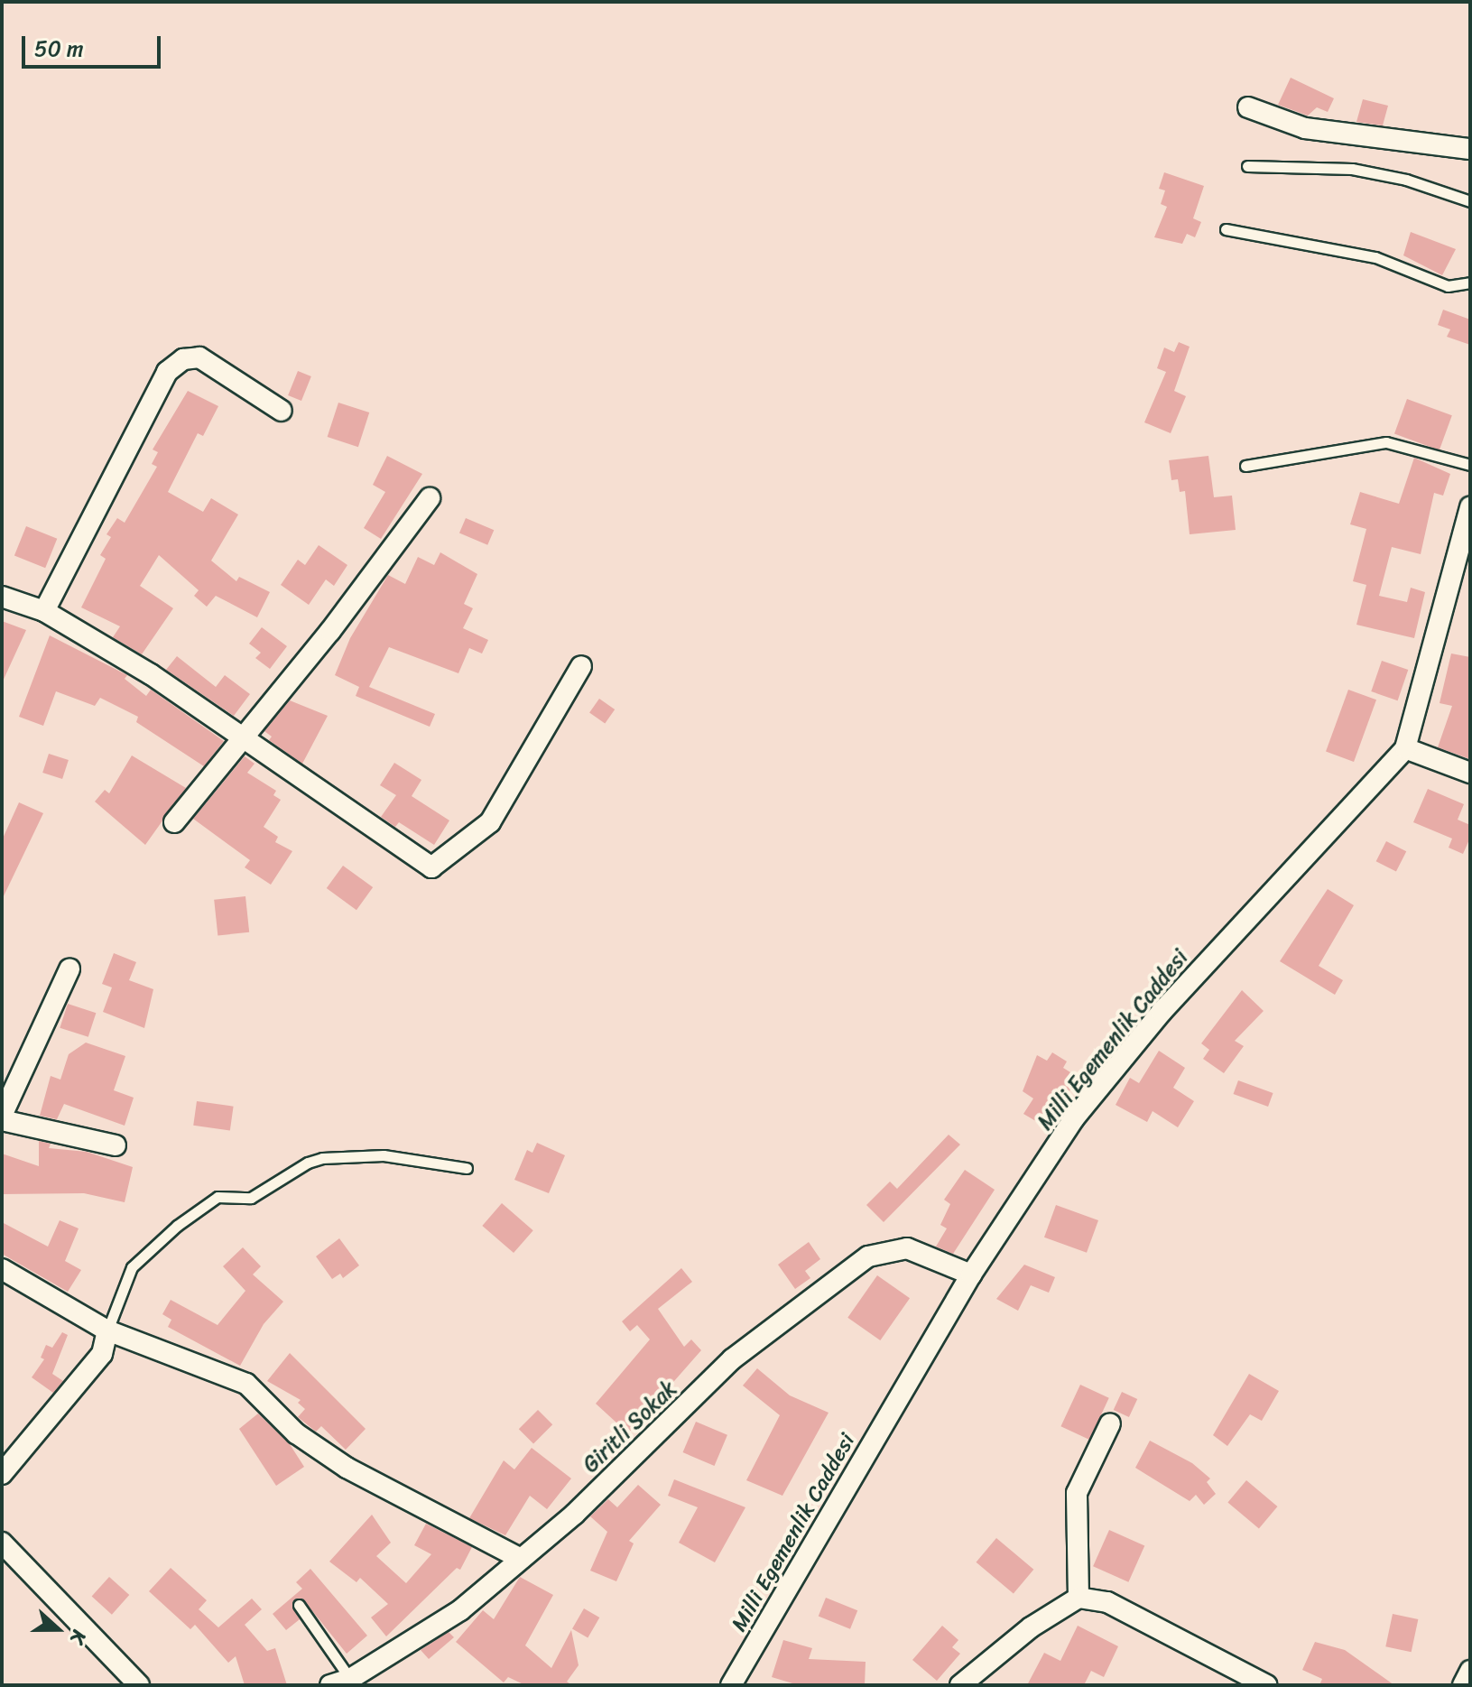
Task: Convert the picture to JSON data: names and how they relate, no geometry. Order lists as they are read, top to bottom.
{
  "streets": {
    "street": ["Milli Egemenlik Caddesi", "Giritli Sokak"]
  },
  "crossings": [
    ["Milli Egemenlik Caddesi", "Giritli Sokak"]
  ],
  "scale_bar": "50 m",
  "north": "right"
}
